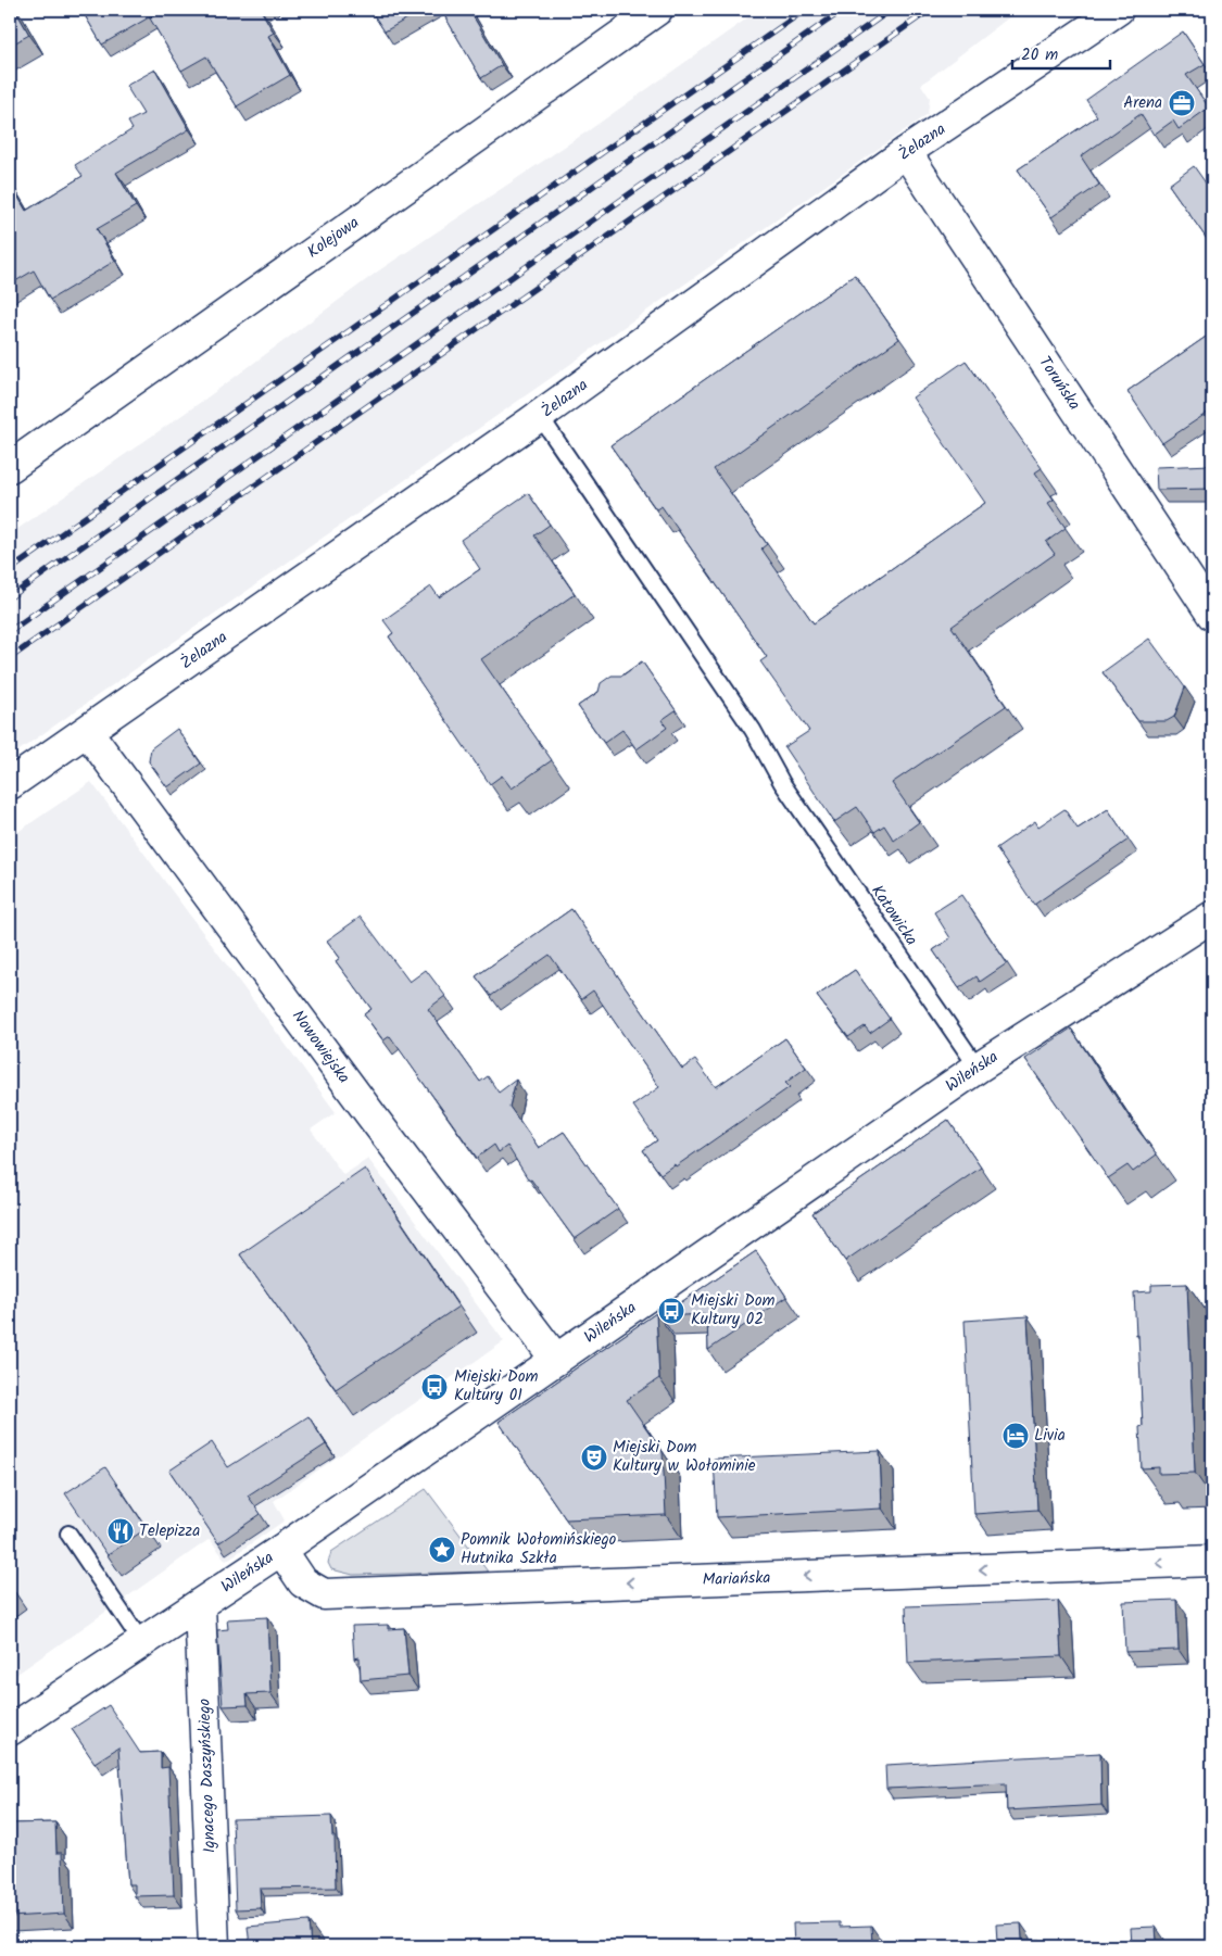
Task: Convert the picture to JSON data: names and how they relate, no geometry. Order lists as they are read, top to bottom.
{
  "streets": {
    "street": [
      "Żelazna",
      "Kolejowa",
      "Toruńska",
      "Nowowiejska",
      "Wileńska",
      "Mariańska",
      "Ignacego Daszyńskiego"
    ],
    "lane": ["Katowicka"]
  },
  "crossings": [
    ["Żelazna", "Toruńska"],
    ["Żelazna", "Katowicka"],
    ["Żelazna", "Nowowiejska"],
    ["Katowicka", "Wileńska"],
    ["Nowowiejska", "Wileńska"],
    ["Wileńska", "Mariańska"],
    ["Wileńska", "Ignacego Daszyńskiego"]
  ],
  "one_way": ["Mariańska"],
  "places": {
    "office": ["Arena"],
    "bus stop": ["Miejski Dom Kultury 02", "Miejski Dom Kultury 01"],
    "hotel": ["Livia"],
    "theatre": ["Miejski Dom Kultury w Wołominie"],
    "restaurant": ["Telepizza"],
    "place": ["Pomnik Wołomińskiego Hutnika Szkła"]
  },
  "scale_bar": "20 m"
}
